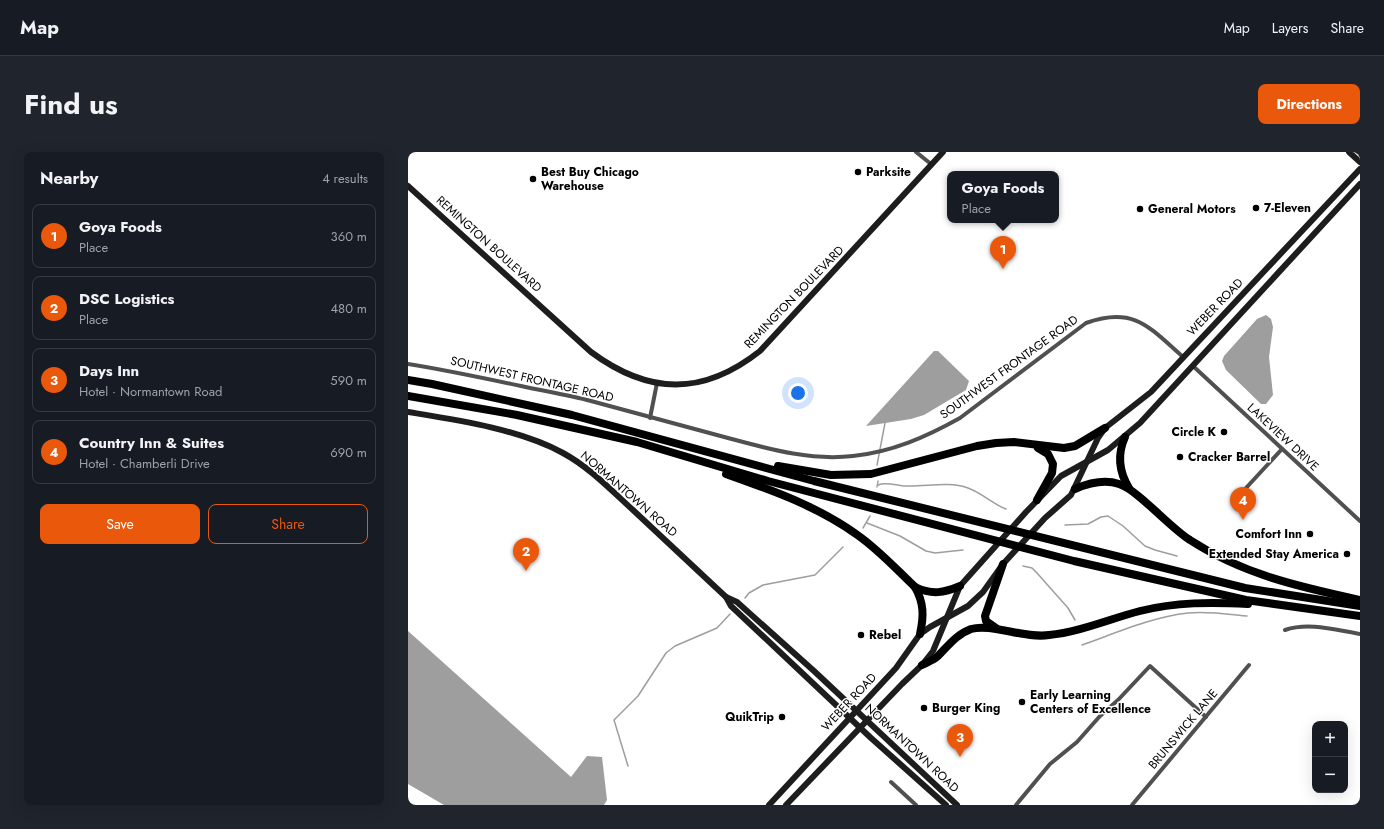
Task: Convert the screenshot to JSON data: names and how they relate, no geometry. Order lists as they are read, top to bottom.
{
  "streets": {
    "main road": ["REMINGTON BOULEVARD", "WEBER ROAD", "NORMANTOWN ROAD"],
    "street": ["SOUTHWEST FRONTAGE ROAD", "LAKEVIEW DRIVE", "BRUNSWICK LANE"]
  },
  "crossings": [
    ["WEBER ROAD", "SOUTHWEST FRONTAGE ROAD"],
    ["WEBER ROAD", "LAKEVIEW DRIVE"],
    ["WEBER ROAD", "NORMANTOWN ROAD"]
  ],
  "places": [
    "Parksite",
    "Best Buy Chicago Warehouse",
    "7-Eleven",
    "General Motors",
    "Circle K",
    "Cracker Barrel",
    "Comfort Inn",
    "Extended Stay America",
    "Rebel",
    "Early Learning Centers of Excellence",
    "Burger King",
    "QuikTrip"
  ],
  "page": {
    "header": "Map",
    "nav": ["Map", "Layers", "Share"],
    "title": "Find us",
    "buttons": [
      "Directions",
      ["Save", "Share"]
    ],
    "heading": ["Nearby", "4 results"],
    "popup": ["Goya Foods", "Place"],
    "list": [
      {
        "mark": "1",
        "name": "Goya Foods",
        "note": "Place",
        "value": "360 m"
      },
      {
        "mark": "2",
        "name": "DSC Logistics",
        "note": "Place",
        "value": "480 m"
      },
      {
        "mark": "3",
        "name": "Days Inn",
        "note": "Hotel · Normantown Road",
        "value": "590 m"
      },
      {
        "mark": "4",
        "name": "Country Inn & Suites",
        "note": "Hotel · Chamberli Drive",
        "value": "690 m"
      }
    ],
    "pins": [
      "1",
      "4",
      "2",
      "3"
    ],
    "map_buttons": ["+", "−"]
  }
}
